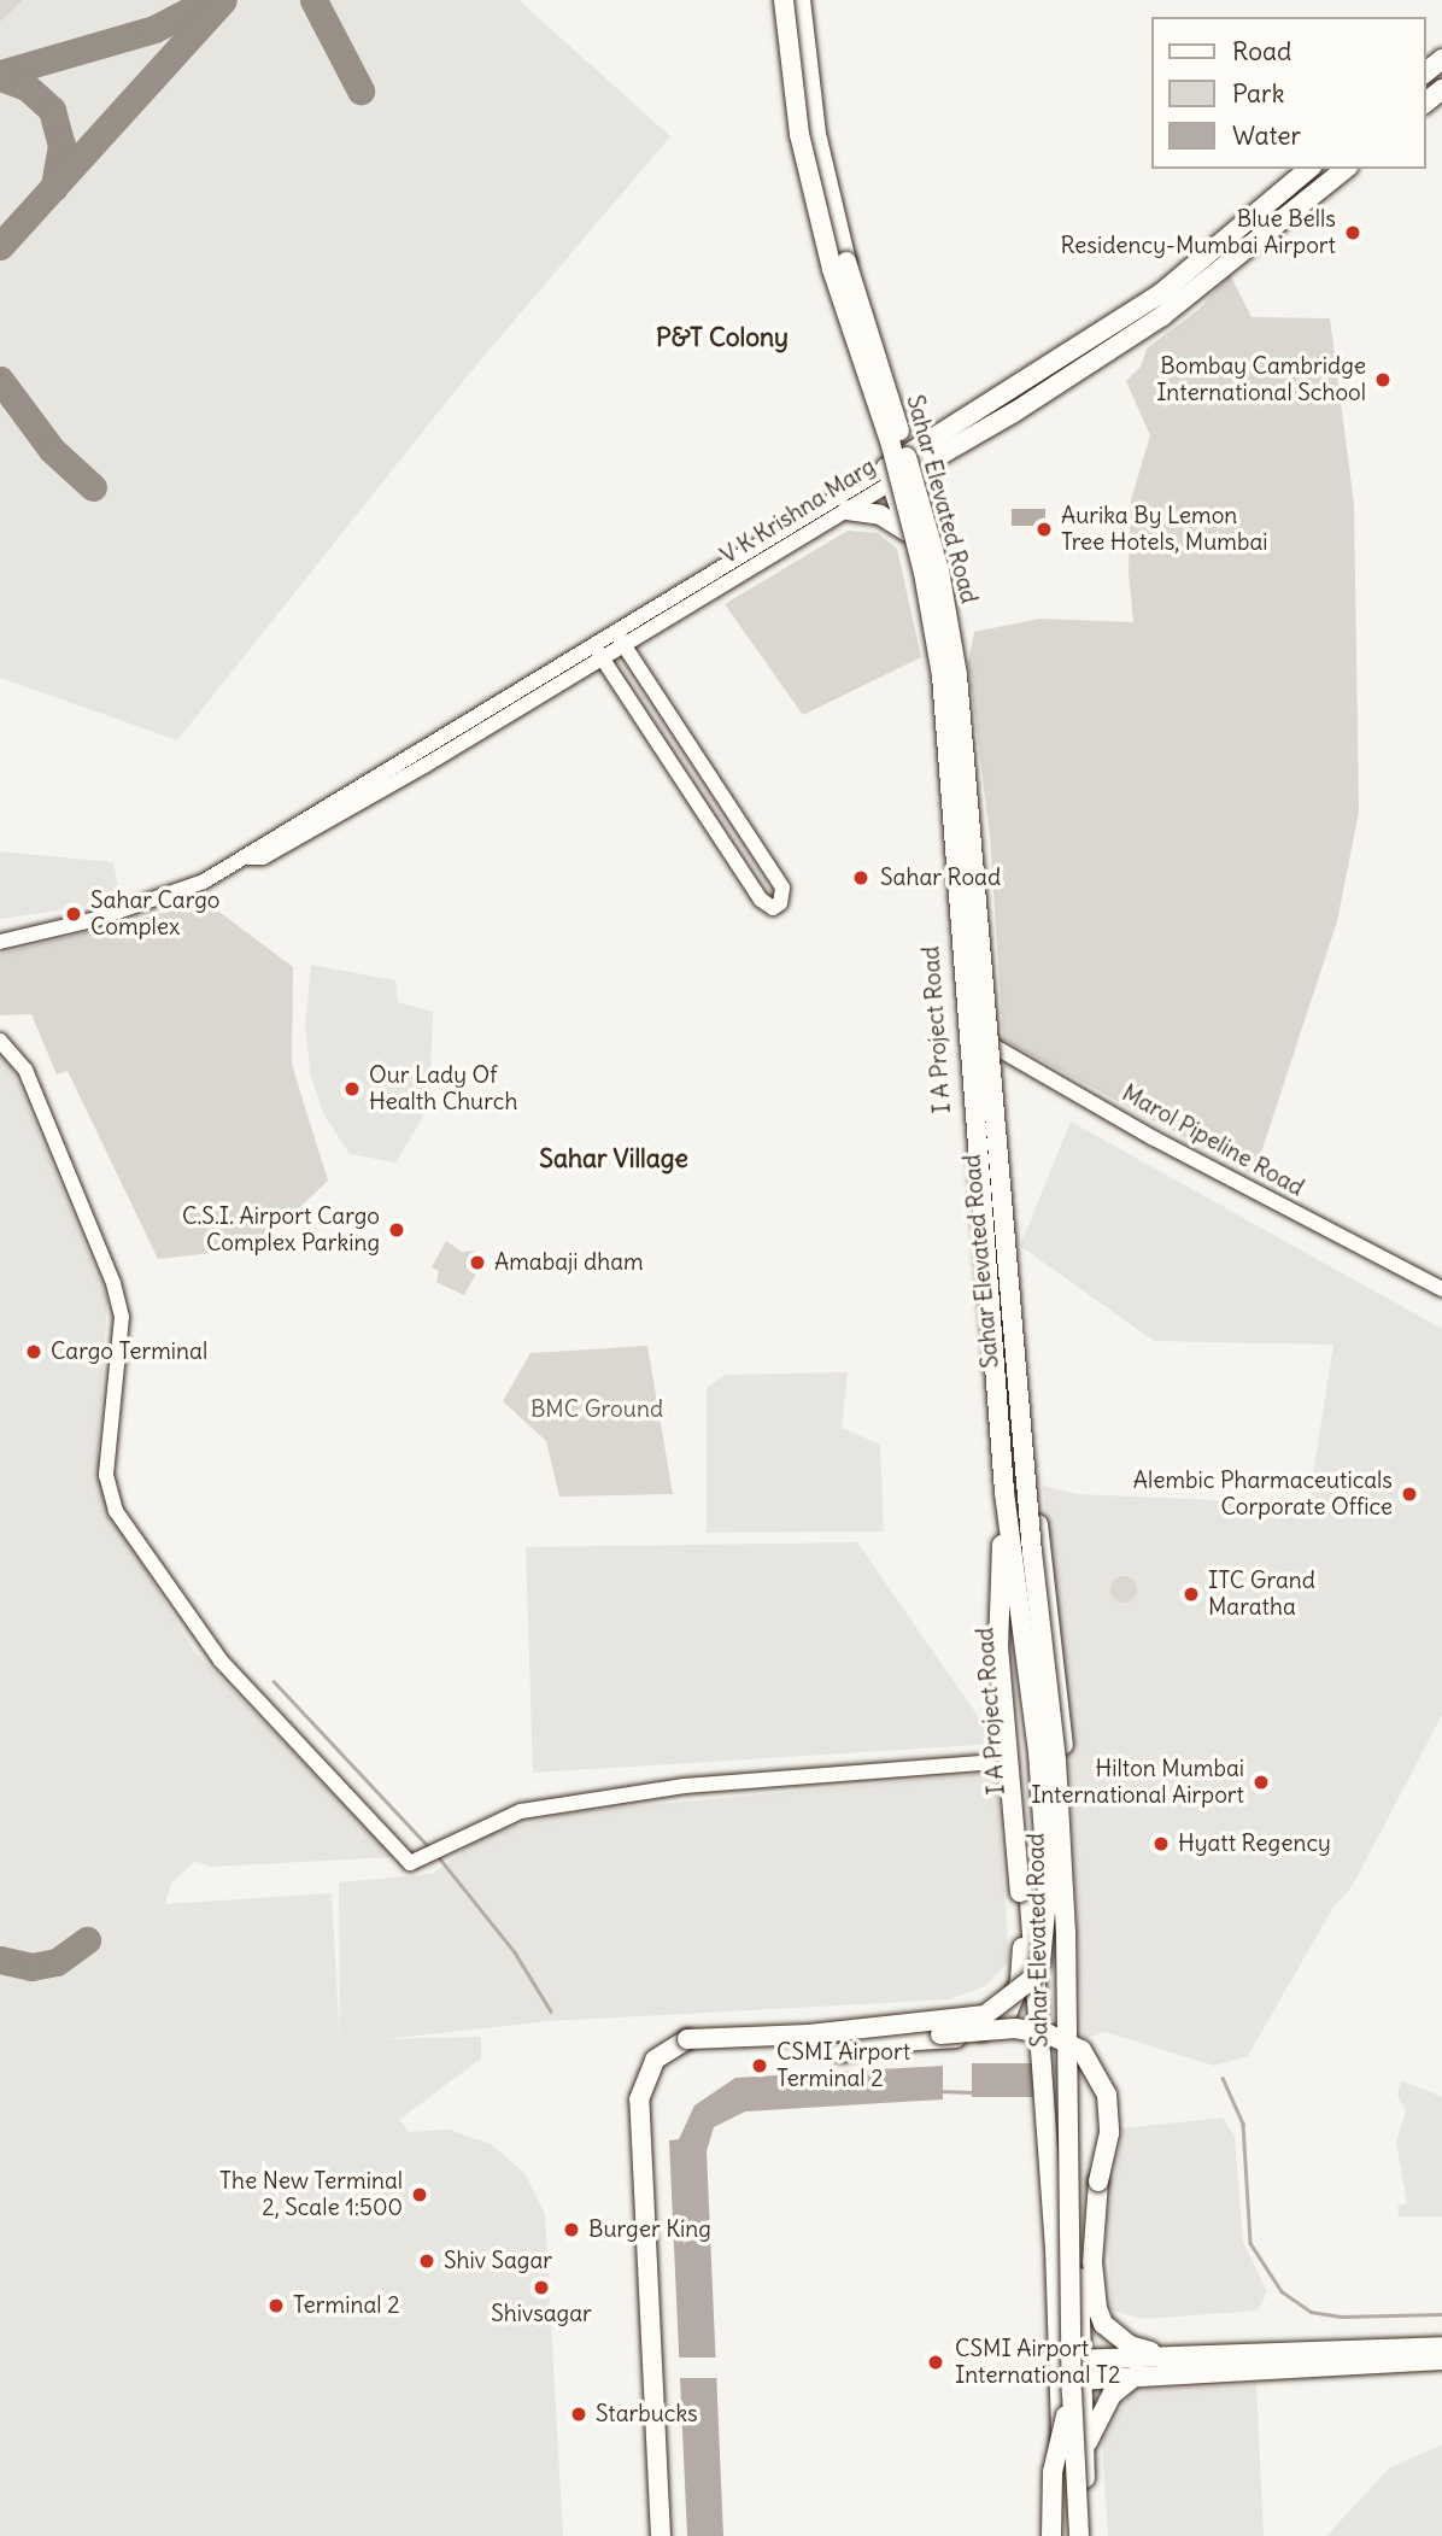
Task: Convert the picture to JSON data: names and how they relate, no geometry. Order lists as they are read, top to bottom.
{
  "streets": {
    "main road": ["Sahar Elevated Road", "V K Krishna Marg", "I A Project Road"],
    "street": ["Marol Pipeline Road"]
  },
  "crossings": [
    ["Sahar Elevated Road", "I A Project Road"],
    ["V K Krishna Marg", "I A Project Road"],
    ["I A Project Road", "Marol Pipeline Road"]
  ],
  "districts": ["P&T Colony", "Sahar Village"],
  "parks": ["BMC Ground"],
  "places": [
    "Blue Bells Residency-Mumbai Airport",
    "Bombay Cambridge International School",
    "Aurika By Lemon Tree Hotels, Mumbai",
    "Sahar Road",
    "Sahar Cargo Complex",
    "Our Lady Of Health Church",
    "C.S.I. Airport Cargo Complex Parking",
    "Amabaji dham",
    "Cargo Terminal",
    "Alembic Pharmaceuticals Corporate Office",
    "ITC Grand Maratha",
    "Hilton Mumbai International Airport",
    "Hyatt Regency",
    "CSMI Airport Terminal 2",
    "The New Terminal 2, Scale 1:500",
    "Burger King",
    "Shiv Sagar",
    "Shivsagar",
    "Terminal 2",
    "CSMI Airport International T2",
    "Starbucks"
  ],
  "legend": ["Road", "Park", "Water"]
}
